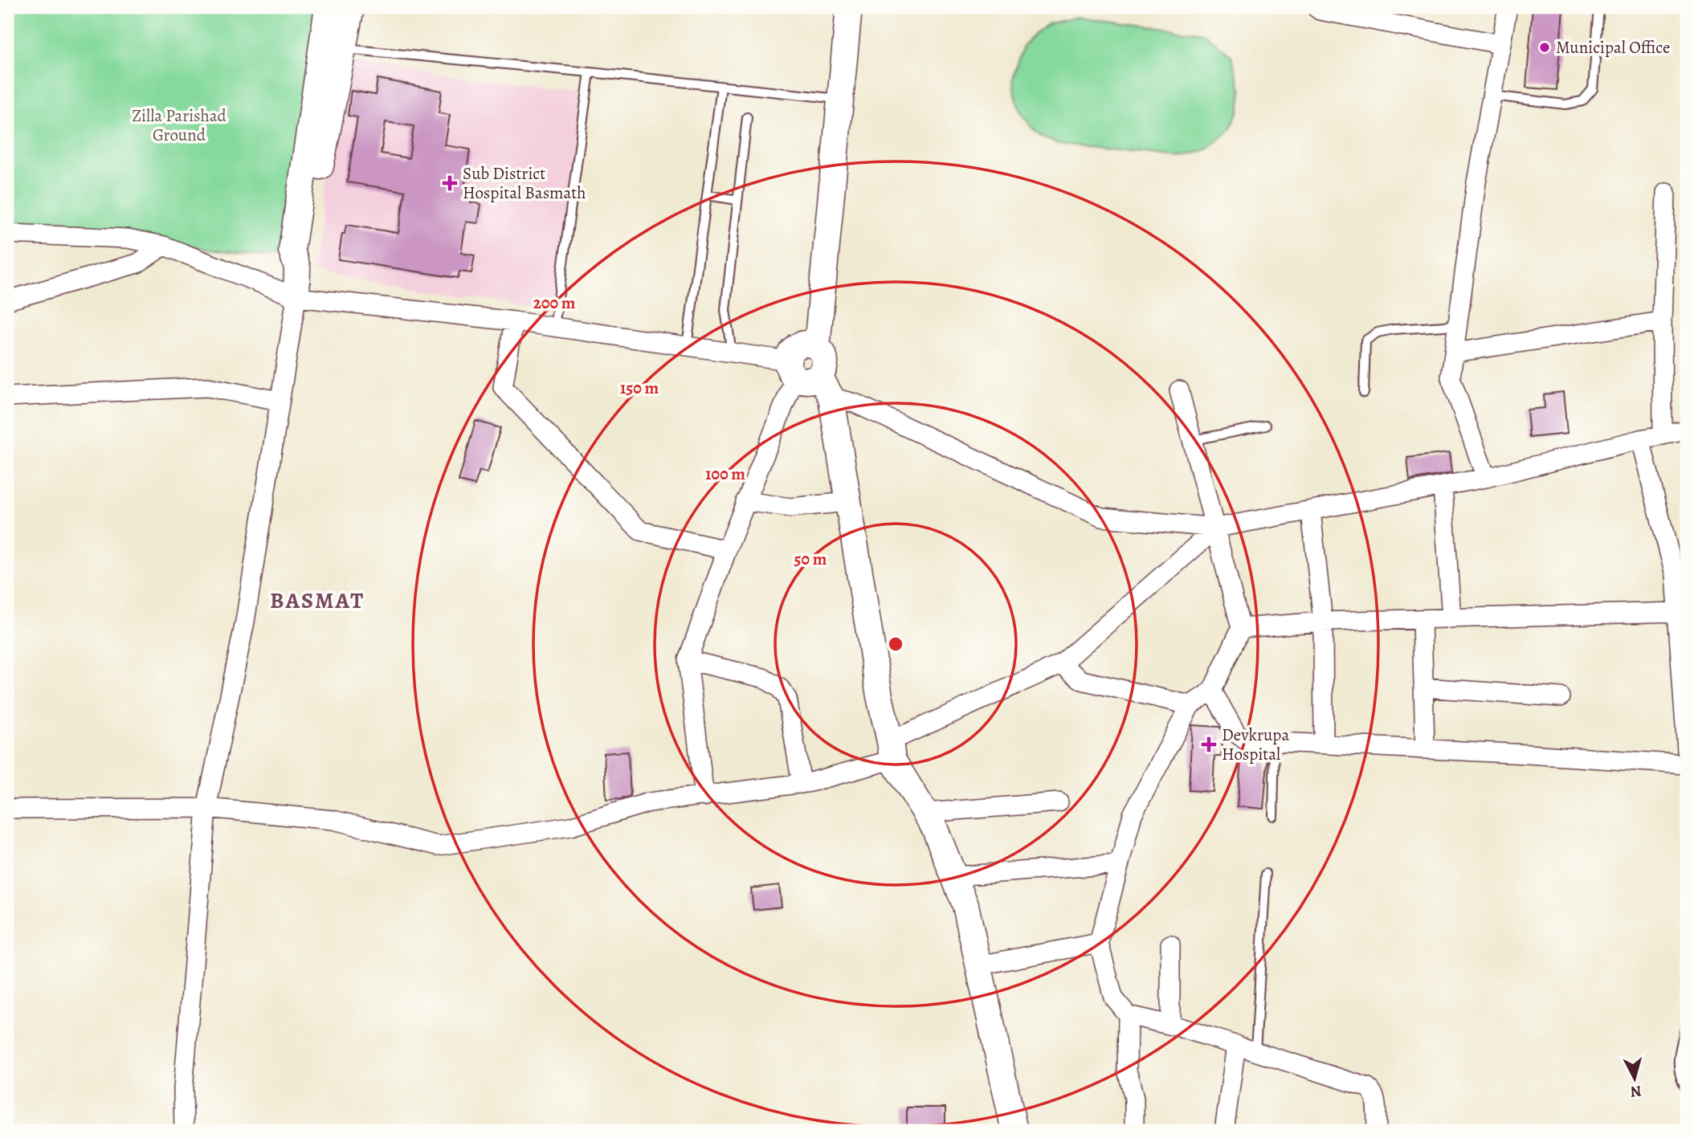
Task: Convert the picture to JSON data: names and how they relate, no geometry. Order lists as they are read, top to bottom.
{
  "districts": ["BASMAT"],
  "parks": ["Zilla Parishad Ground"],
  "places": {
    "other": ["Municipal Office"],
    "health": ["Sub District Hospital Basmath", "Devkrupa Hospital"]
  },
  "north": "bottom",
  "rings": [
    "200 m",
    "150 m",
    "100 m",
    "50 m"
  ]
}
